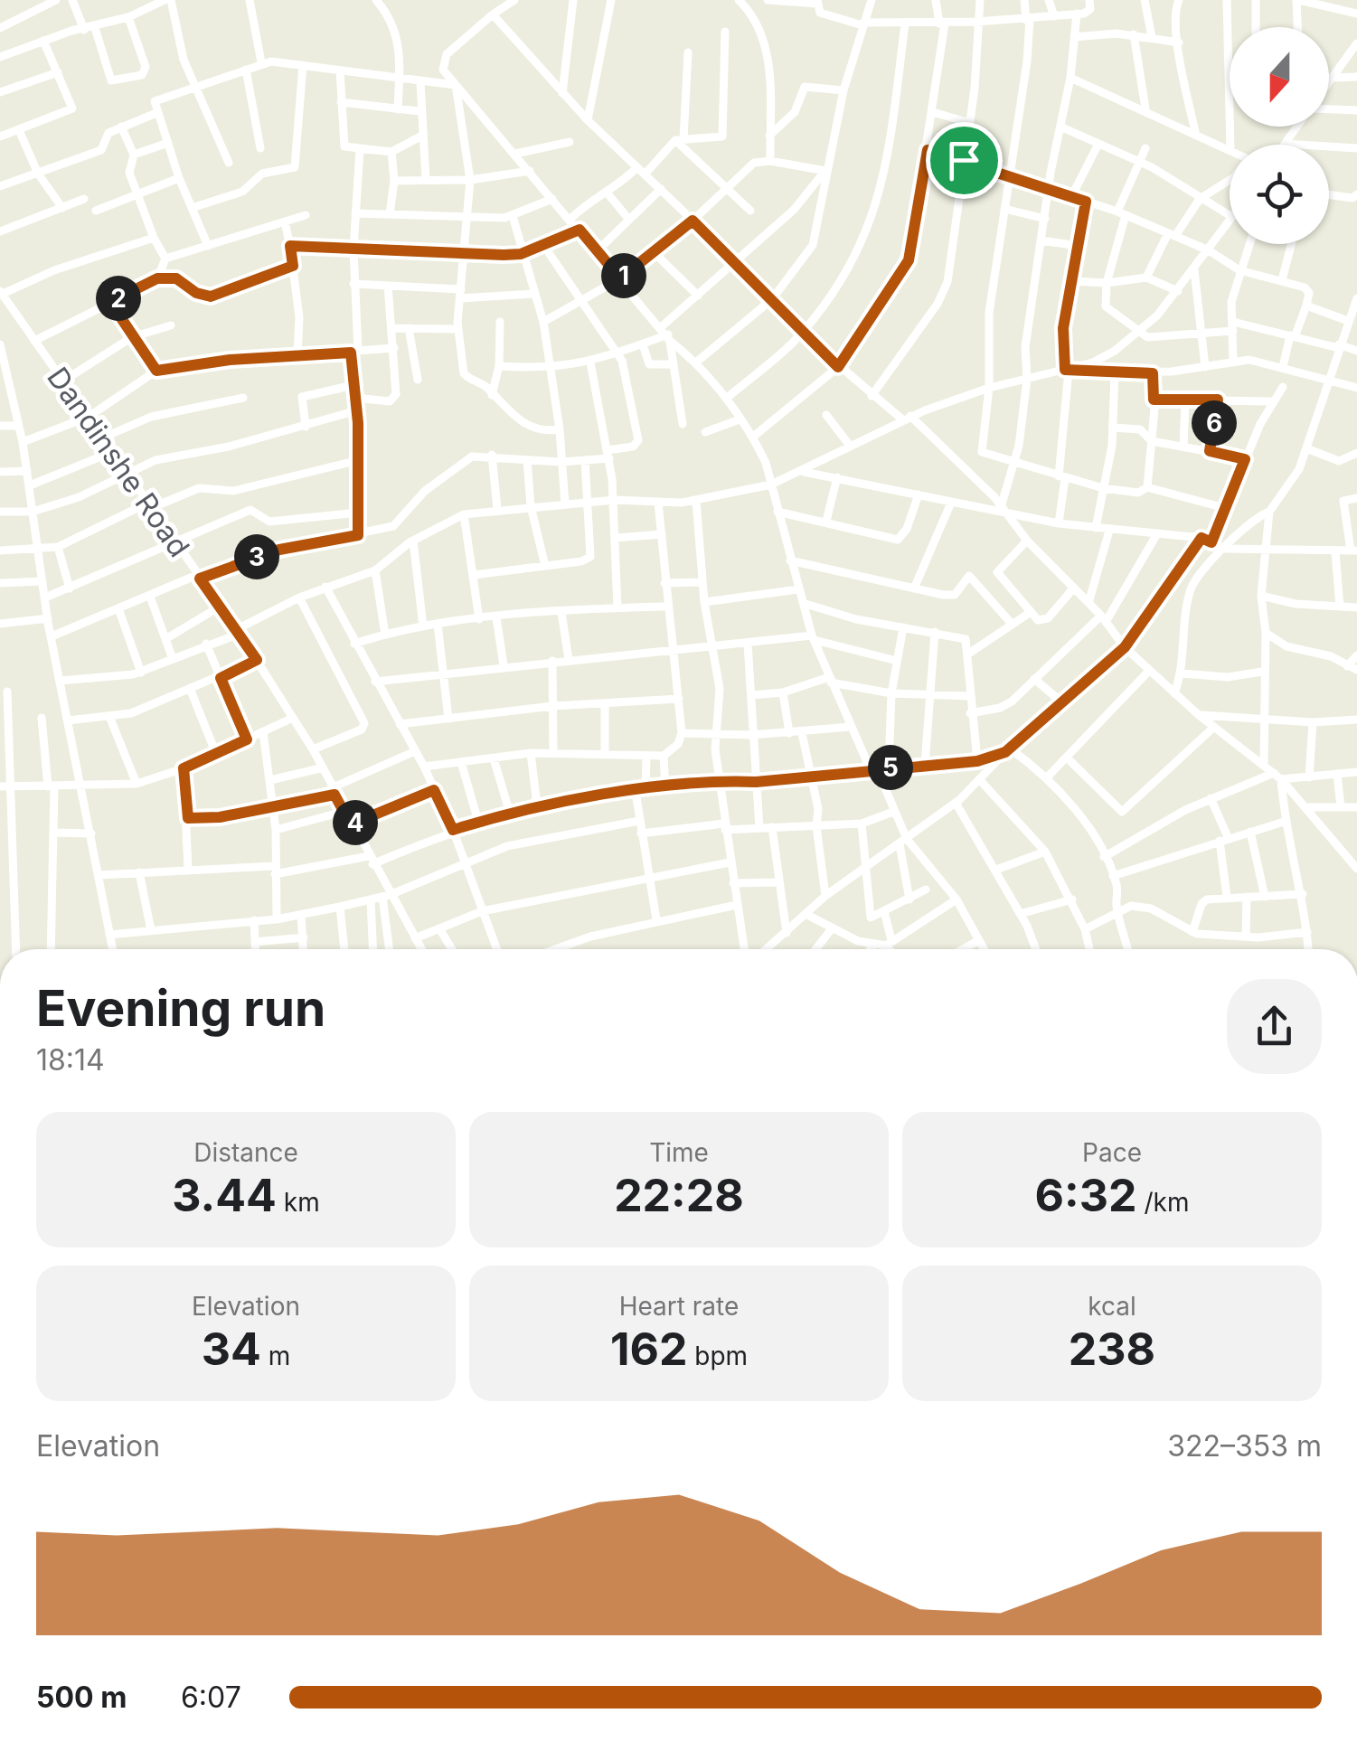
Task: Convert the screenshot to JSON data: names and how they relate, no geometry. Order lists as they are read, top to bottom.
{
  "streets": {
    "street": ["Dandinshe Road"]
  },
  "north": "bottom",
  "page": {
    "pins": [
      "1",
      "2",
      "6",
      "3",
      "5",
      "4"
    ],
    "heading": ["Evening run", "18:14"],
    "stats": [
      ["Distance", "3.44 km"],
      ["Time", "22:28"],
      ["Pace", "6:32 /km"],
      ["Elevation", "34 m"],
      ["Heart rate", "162 bpm"],
      ["kcal", "238"]
    ],
    "chart": ["Elevation", "322–353 m"],
    "list": [
      {
        "name": "500 m",
        "note": "6:07"
      }
    ]
  }
}
